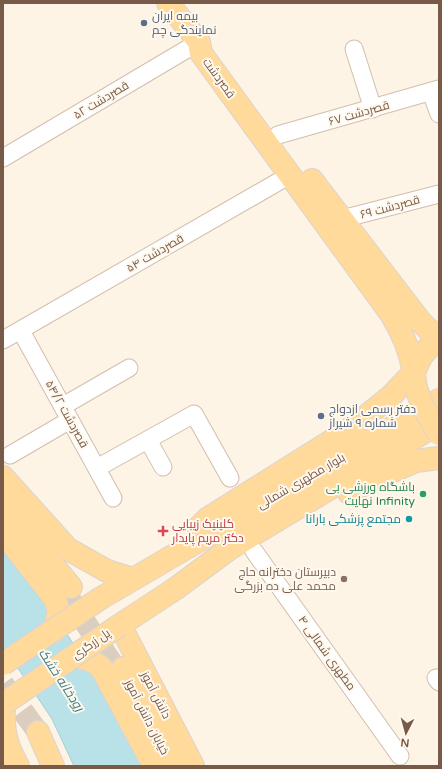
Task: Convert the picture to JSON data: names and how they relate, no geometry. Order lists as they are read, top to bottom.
{
  "streets": {
    "main road": [
      "قصردشت",
      "بلوار مطهرى شمالى",
      "پل زرگری",
      "دانش آموز",
      "خیابان دانش آموز"
    ],
    "street": [
      "۵۲ قصردشت",
      "۶۷ قصردشت",
      "۶۹ قصردشت",
      "۵۴ قصردشت",
      "۵۴/۲ قصردشت",
      "۴ مطهری شمالی"
    ]
  },
  "crossings": [
    ["قصردشت", "۵۲ قصردشت"],
    ["قصردشت", "۶۷ قصردشت"],
    ["قصردشت", "۶۹ قصردشت"],
    ["قصردشت", "۵۴ قصردشت"],
    ["۵۴ قصردشت", "۵۴/۲ قصردشت"],
    ["بلوار مطهرى شمالى", "پل زرگری"],
    ["بلوار مطهرى شمالى", "دانش آموز"],
    ["پل زرگری", "دانش آموز"]
  ],
  "water": ["رودخانه خشک"],
  "places": {
    "other": [
      "بیمه ایران نمایندگی چم",
      "دفتر رسمی ازدواج شماره ۹ شیراز",
      "باشگاه ورزشی بی نهایت Infinity",
      "مجتمع پزشکی بارانا",
      "دبیرستان دخترانه حاج محمد علی ده بزرگی"
    ],
    "health": ["کلینیک زیبایی دکتر مریم پایدار"]
  },
  "north": "bottom"
}
